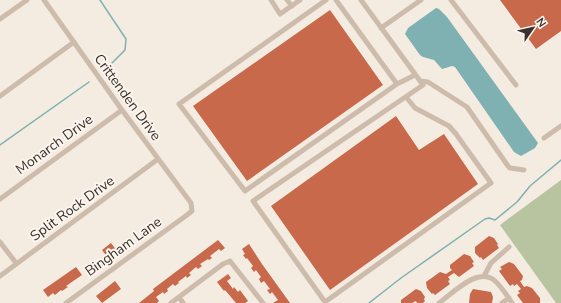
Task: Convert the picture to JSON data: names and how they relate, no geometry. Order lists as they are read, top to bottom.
{
  "streets": {
    "street": [
      "Crittenden Drive",
      "Monarch Drive",
      "Split Rock Drive",
      "Bingham Lane"
    ]
  },
  "crossings": [
    ["Crittenden Drive", "Monarch Drive"],
    ["Crittenden Drive", "Split Rock Drive"],
    ["Crittenden Drive", "Bingham Lane"]
  ],
  "north": "top right"
}
